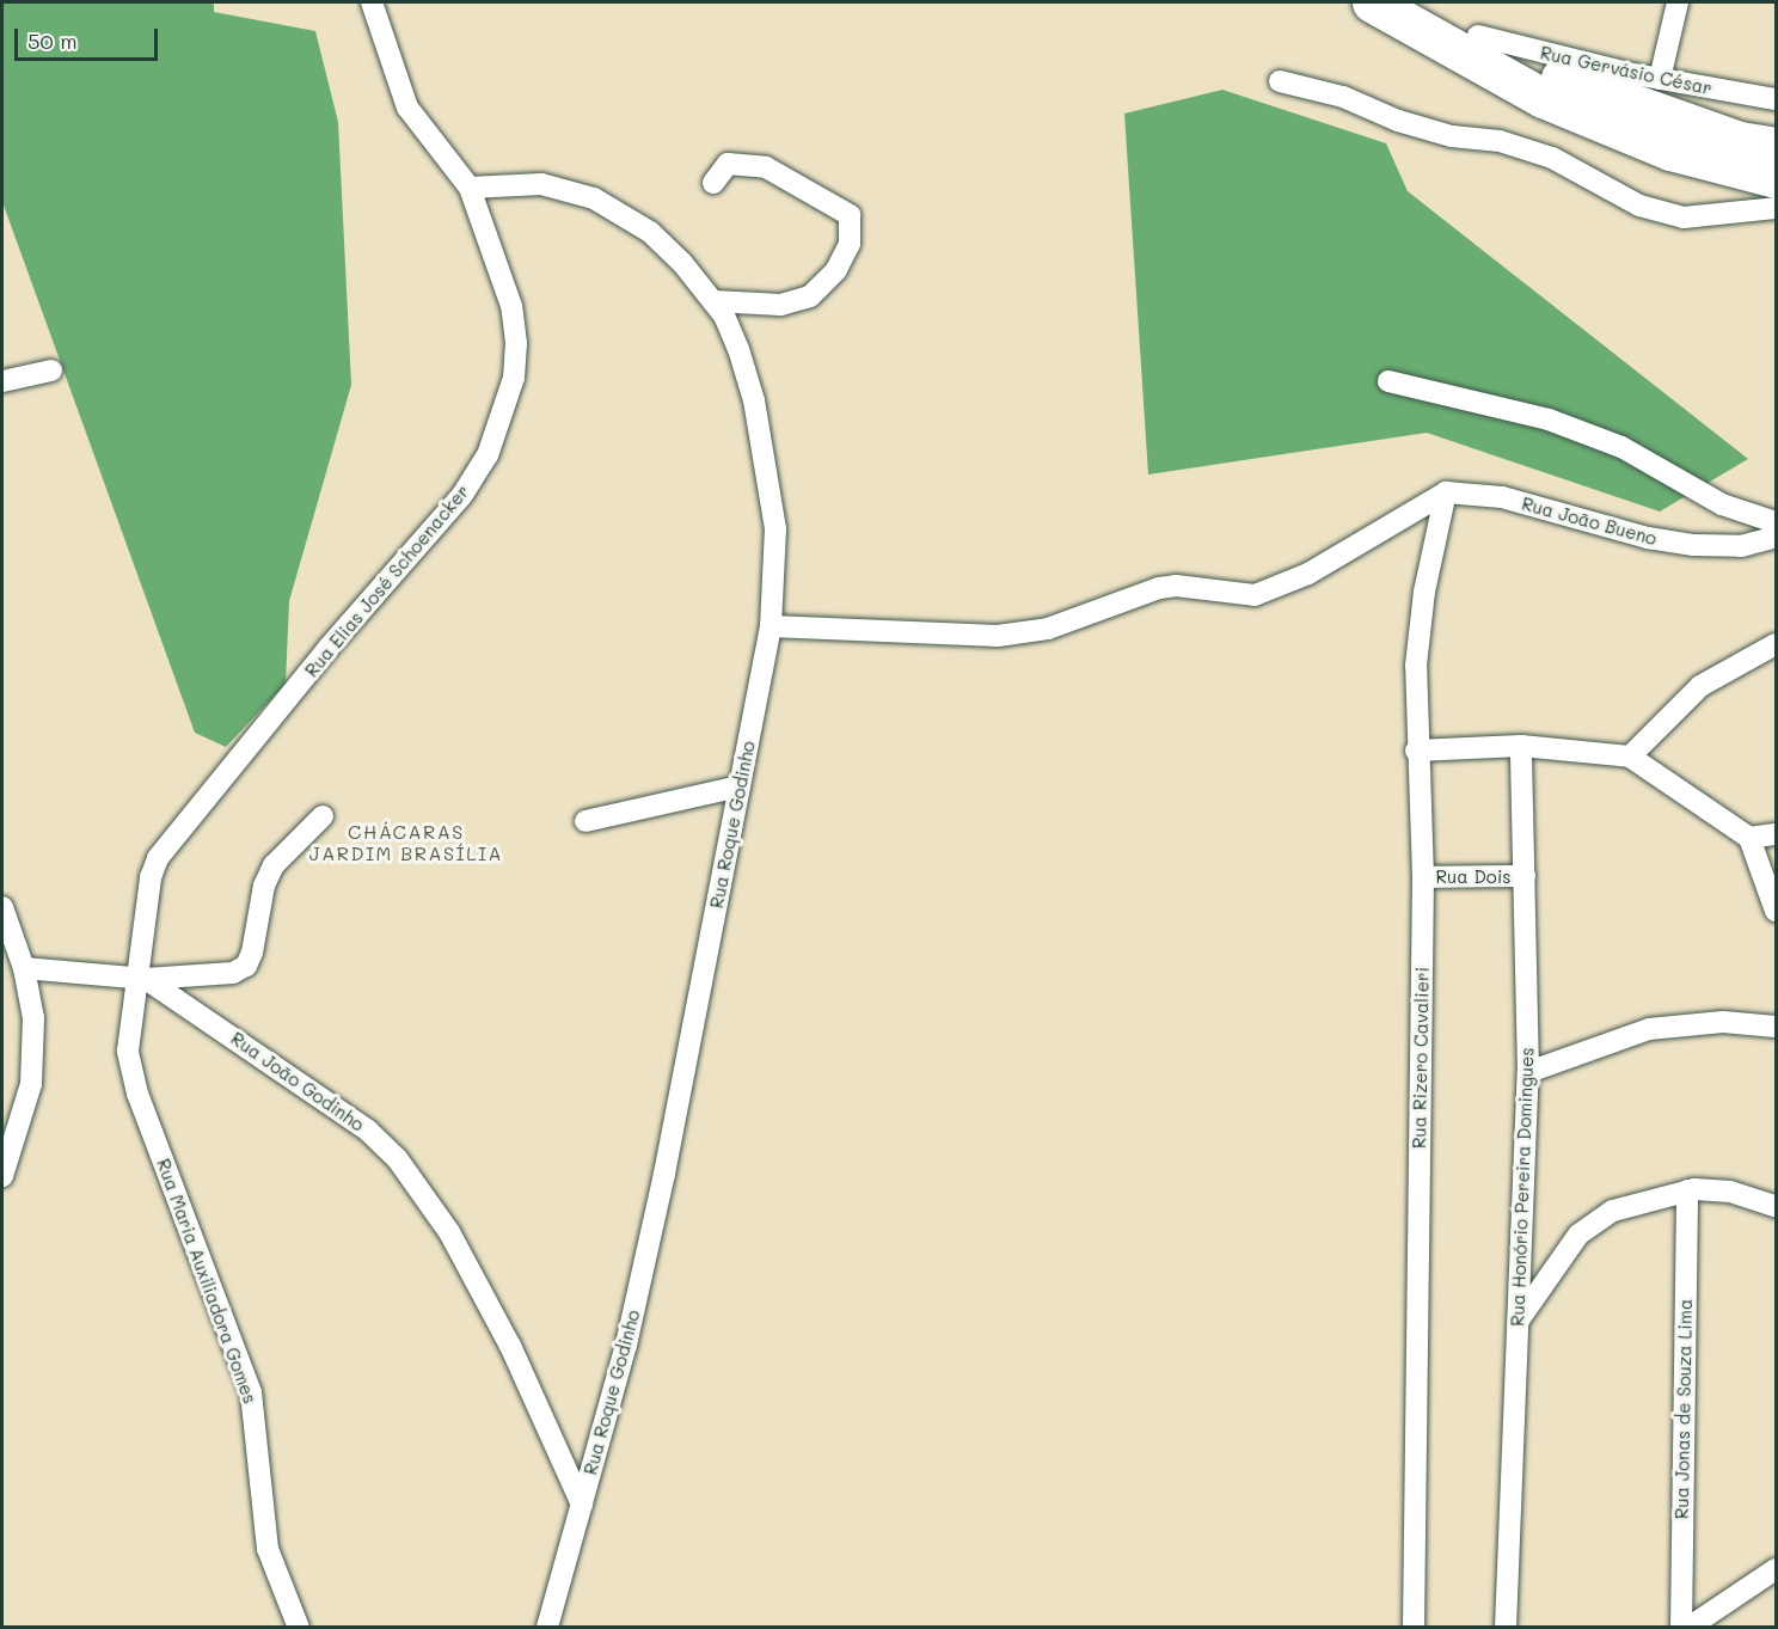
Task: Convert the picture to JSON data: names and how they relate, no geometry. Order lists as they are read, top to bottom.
{
  "streets": {
    "street": [
      "Rua Gervásio César",
      "Rua João Bueno",
      "Rua Elias José Schoenacker",
      "Rua Roque Godinho",
      "Rua Dois",
      "Rua Rizero Cavalieri",
      "Rua João Godinho",
      "Rua Honório Pereira Domingues",
      "Rua Maria Auxiliadora Gomes",
      "Rua Jonas de Souza Lima"
    ]
  },
  "crossings": [
    ["Rua João Bueno", "Rua Rizero Cavalieri"],
    ["Rua Elias José Schoenacker", "Rua Roque Godinho"],
    ["Rua Elias José Schoenacker", "Rua João Godinho"],
    ["Rua Elias José Schoenacker", "Rua Maria Auxiliadora Gomes"],
    ["Rua Roque Godinho", "Rua João Godinho"],
    ["Rua Dois", "Rua Rizero Cavalieri"],
    ["Rua Dois", "Rua Honório Pereira Domingues"],
    ["Rua João Godinho", "Rua Maria Auxiliadora Gomes"]
  ],
  "districts": ["CHÁCARAS JARDIM BRASÍLIA"],
  "scale_bar": "50 m"
}
